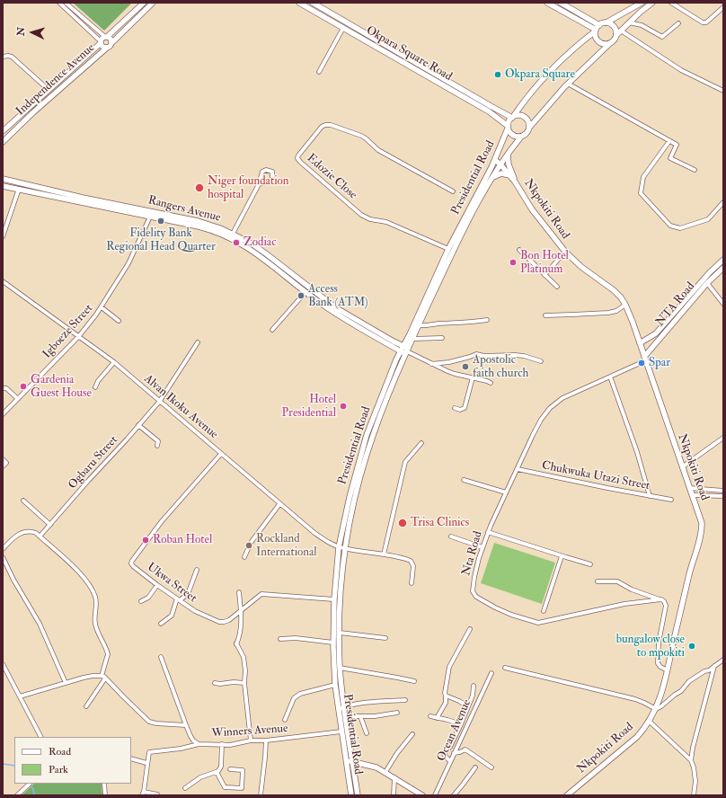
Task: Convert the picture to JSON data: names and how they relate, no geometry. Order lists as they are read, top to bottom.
{
  "streets": {
    "main road": [
      "Okpara Square Road",
      "Independence Avenue",
      "Presidential Road",
      "Rangers Avenue",
      "Nkpokiti Road",
      "NTA Road"
    ],
    "street": [
      "Edozie Close",
      "Igboeze Street",
      "Alvan Ikoku Avenue",
      "Ogbaru Street",
      "Chukwuka Utazi Street",
      "Nta Road",
      "Ukwa Street",
      "Ocean Avenue",
      "Winners Avenue"
    ]
  },
  "crossings": [
    ["Okpara Square Road", "Presidential Road"],
    ["Edozie Close", "Presidential Road"],
    ["Presidential Road", "Nkpokiti Road"],
    ["Presidential Road", "Alvan Ikoku Avenue"],
    ["Presidential Road", "Ukwa Street"],
    ["Presidential Road", "Winners Avenue"],
    ["Rangers Avenue", "Igboeze Street"],
    ["Nkpokiti Road", "NTA Road"],
    ["Nkpokiti Road", "Nta Road"],
    ["NTA Road", "Nta Road"],
    ["Igboeze Street", "Alvan Ikoku Avenue"],
    ["Alvan Ikoku Avenue", "Ogbaru Street"],
    ["Alvan Ikoku Avenue", "Ukwa Street"],
    ["Chukwuka Utazi Street", "Nta Road"]
  ],
  "places": [
    "Okpara Square",
    "Niger foundation hospital",
    "Fidelity Bank Regional Head Quarter",
    "Zodiac",
    "Bon Hotel Platinum",
    "Access Bank (ATM)",
    "Spar",
    "Apostolic faith church",
    "Gardenia Guest House",
    "Hotel Presidential",
    "Trisa Clinics",
    "Roban Hotel",
    "Rockland International",
    "bungalow close to mpokiti"
  ],
  "legend": ["Road", "Park"],
  "north": "left"
}
